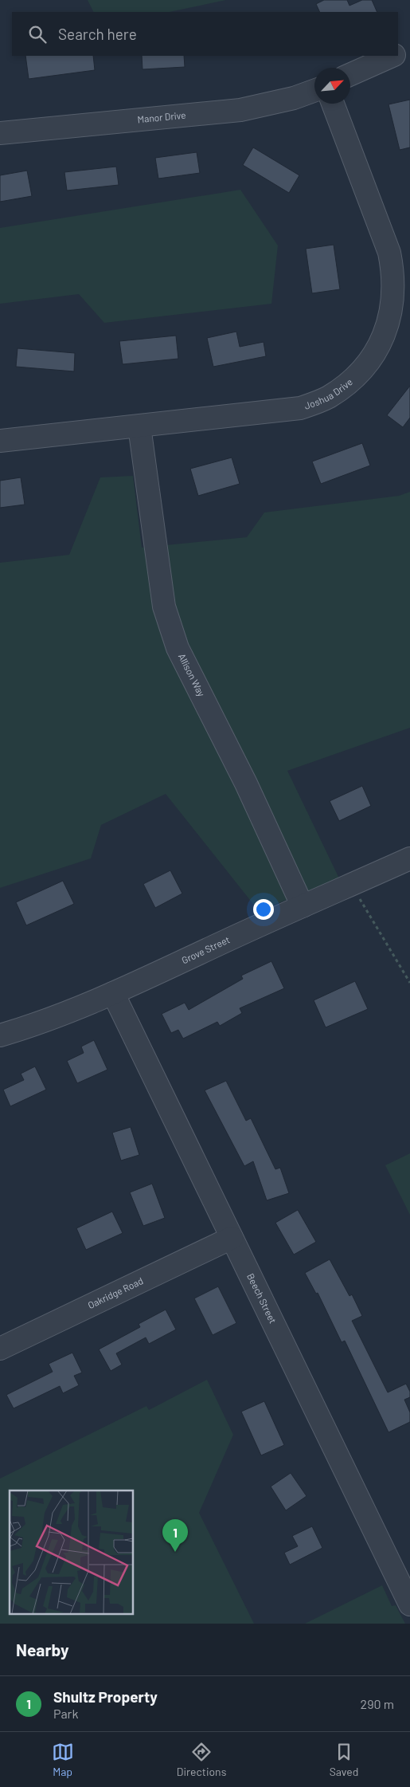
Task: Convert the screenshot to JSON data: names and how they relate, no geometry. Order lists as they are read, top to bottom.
{
  "streets": {
    "street": [
      "Manor Drive",
      "Joshua Drive",
      "Allison Way",
      "Grove Street",
      "Oakridge Road",
      "Beech Street"
    ]
  },
  "crossings": [
    ["Joshua Drive", "Allison Way"],
    ["Allison Way", "Grove Street"],
    ["Grove Street", "Beech Street"],
    ["Oakridge Road", "Beech Street"]
  ],
  "north": "top right",
  "page": {
    "search": "Search here",
    "pins": "1",
    "heading": "Nearby",
    "list": [
      {
        "mark": "1",
        "name": "Shultz Property",
        "note": "Park",
        "value": "290 m"
      }
    ],
    "nav": ["Map", "Directions", "Saved"]
  }
}
